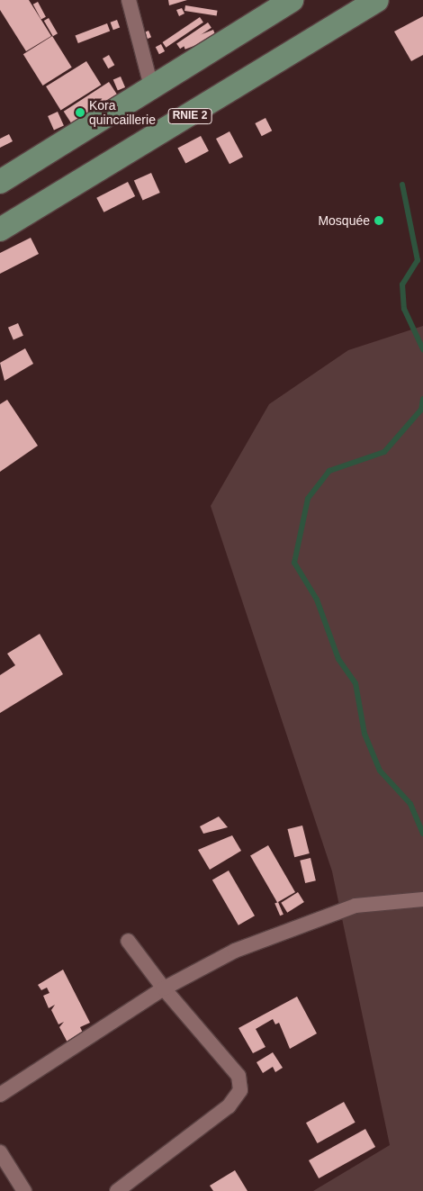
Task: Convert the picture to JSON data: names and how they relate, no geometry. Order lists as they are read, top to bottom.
{
  "streets": {
    "main road": ["RNIE 2"]
  },
  "places": ["Kora quincaillerie", "Mosquée"]
}
